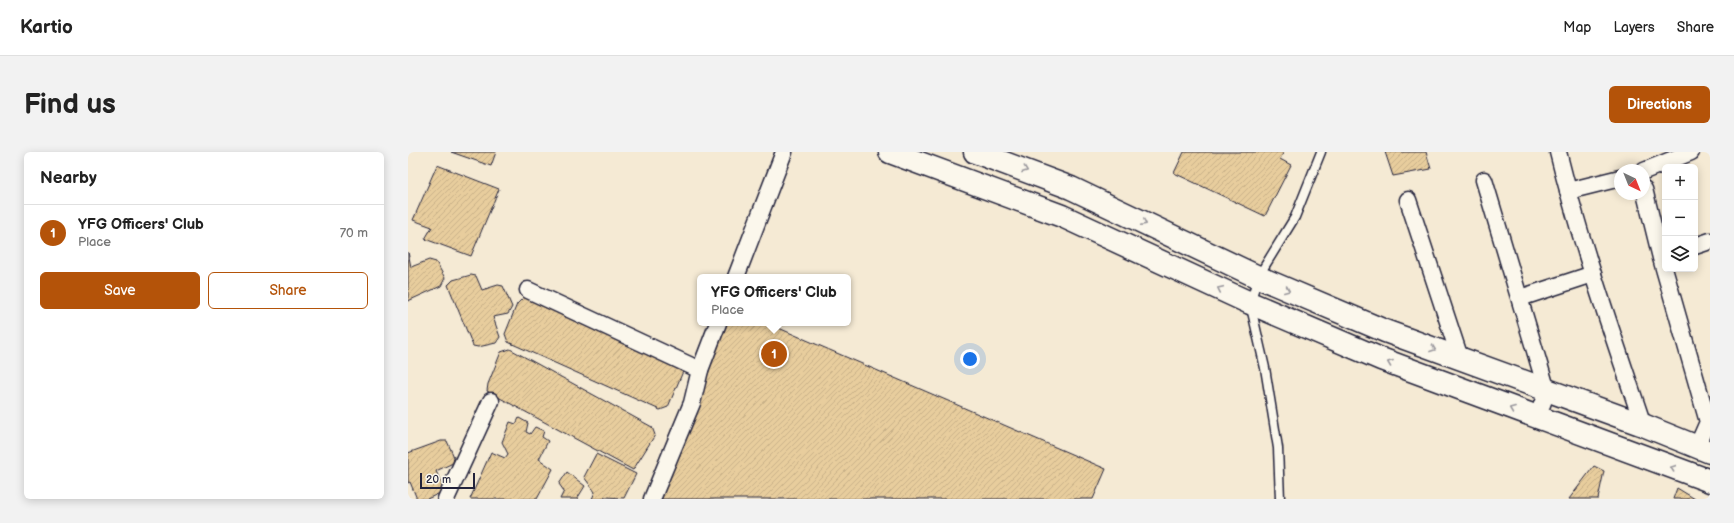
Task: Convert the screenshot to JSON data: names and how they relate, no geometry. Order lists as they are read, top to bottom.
{
  "scale_bar": "20 m",
  "north": "bottom right",
  "page": {
    "header": "Kartio",
    "nav": ["Map", "Layers", "Share"],
    "buttons": [
      "Directions",
      ["Save", "Share"]
    ],
    "title": "Find us",
    "heading": "Nearby",
    "map_buttons": ["+", "−"],
    "list": [
      {
        "mark": "1",
        "name": "YFG Officers' Club",
        "note": "Place",
        "value": "70 m"
      }
    ],
    "popup": ["YFG Officers' Club", "Place"],
    "pins": "1",
    "scale": "20 m"
  }
}
